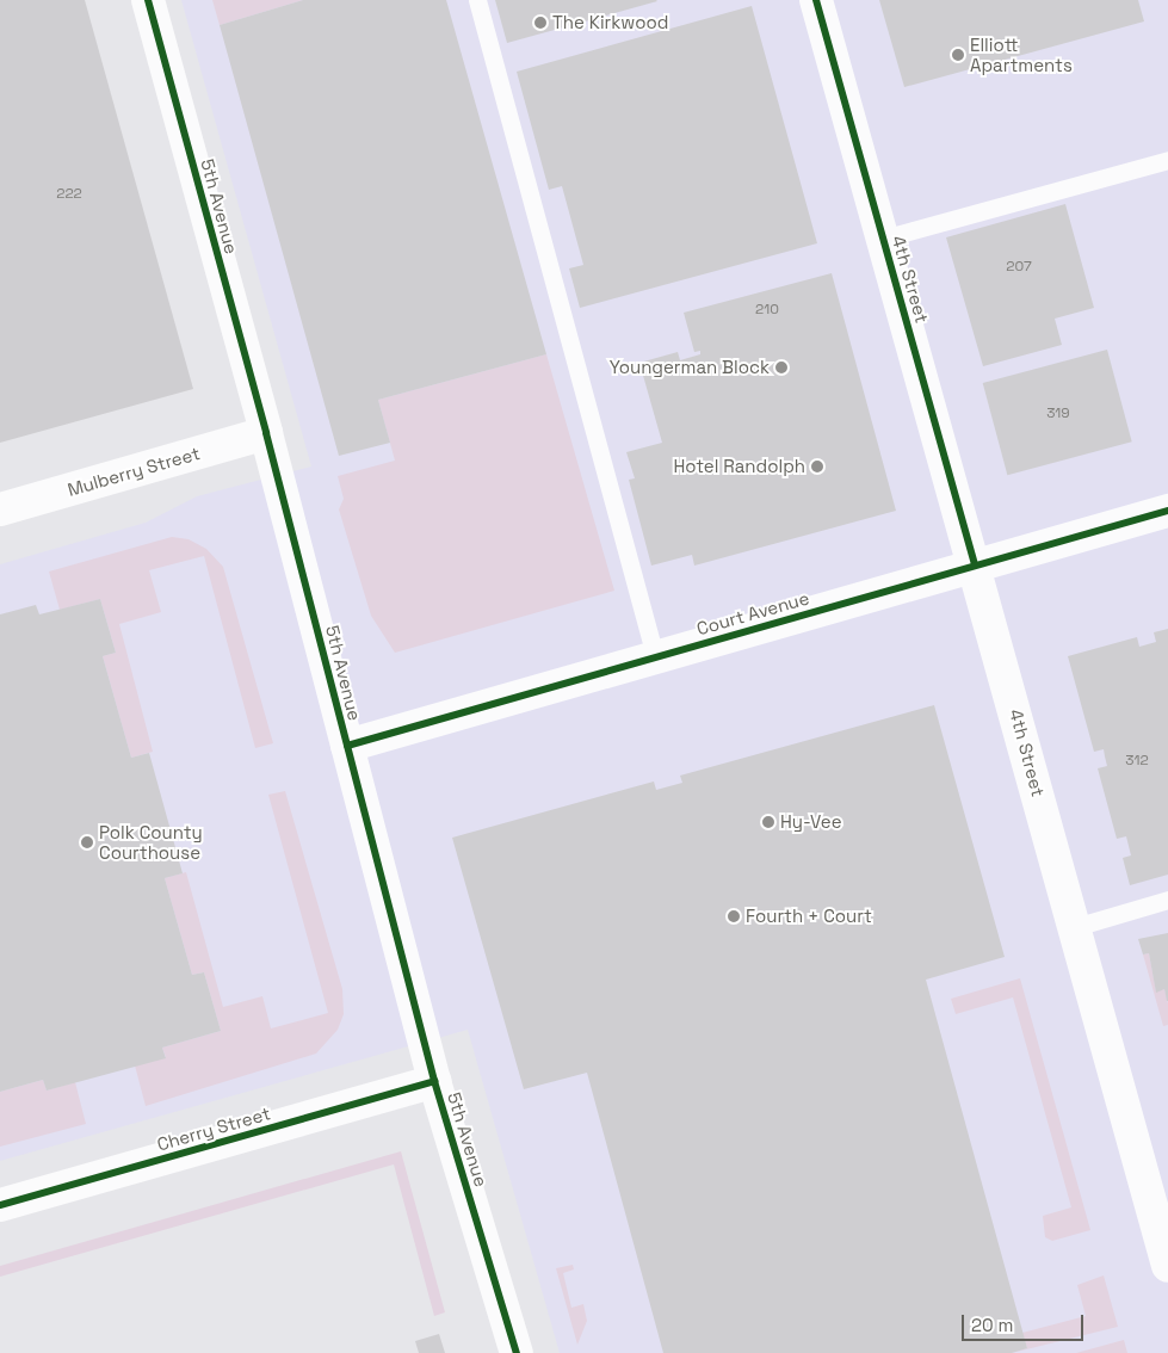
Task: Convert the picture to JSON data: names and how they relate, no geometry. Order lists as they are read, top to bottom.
{
  "streets": {
    "street": [
      "5th Avenue",
      "4th Street",
      "Mulberry Street",
      "Court Avenue",
      "Cherry Street"
    ]
  },
  "crossings": [
    ["5th Avenue", "Mulberry Street"],
    ["5th Avenue", "Court Avenue"],
    ["5th Avenue", "Cherry Street"],
    ["4th Street", "Court Avenue"]
  ],
  "places": [
    "The Kirkwood",
    "Elliott Apartments",
    "Youngerman Block",
    "Hotel Randolph",
    "Hy-Vee",
    "Polk County Courthouse",
    "Fourth + Court"
  ],
  "house_numbers": [
    "222",
    "207",
    "210",
    "319",
    "312"
  ],
  "scale_bar": "20 m"
}
